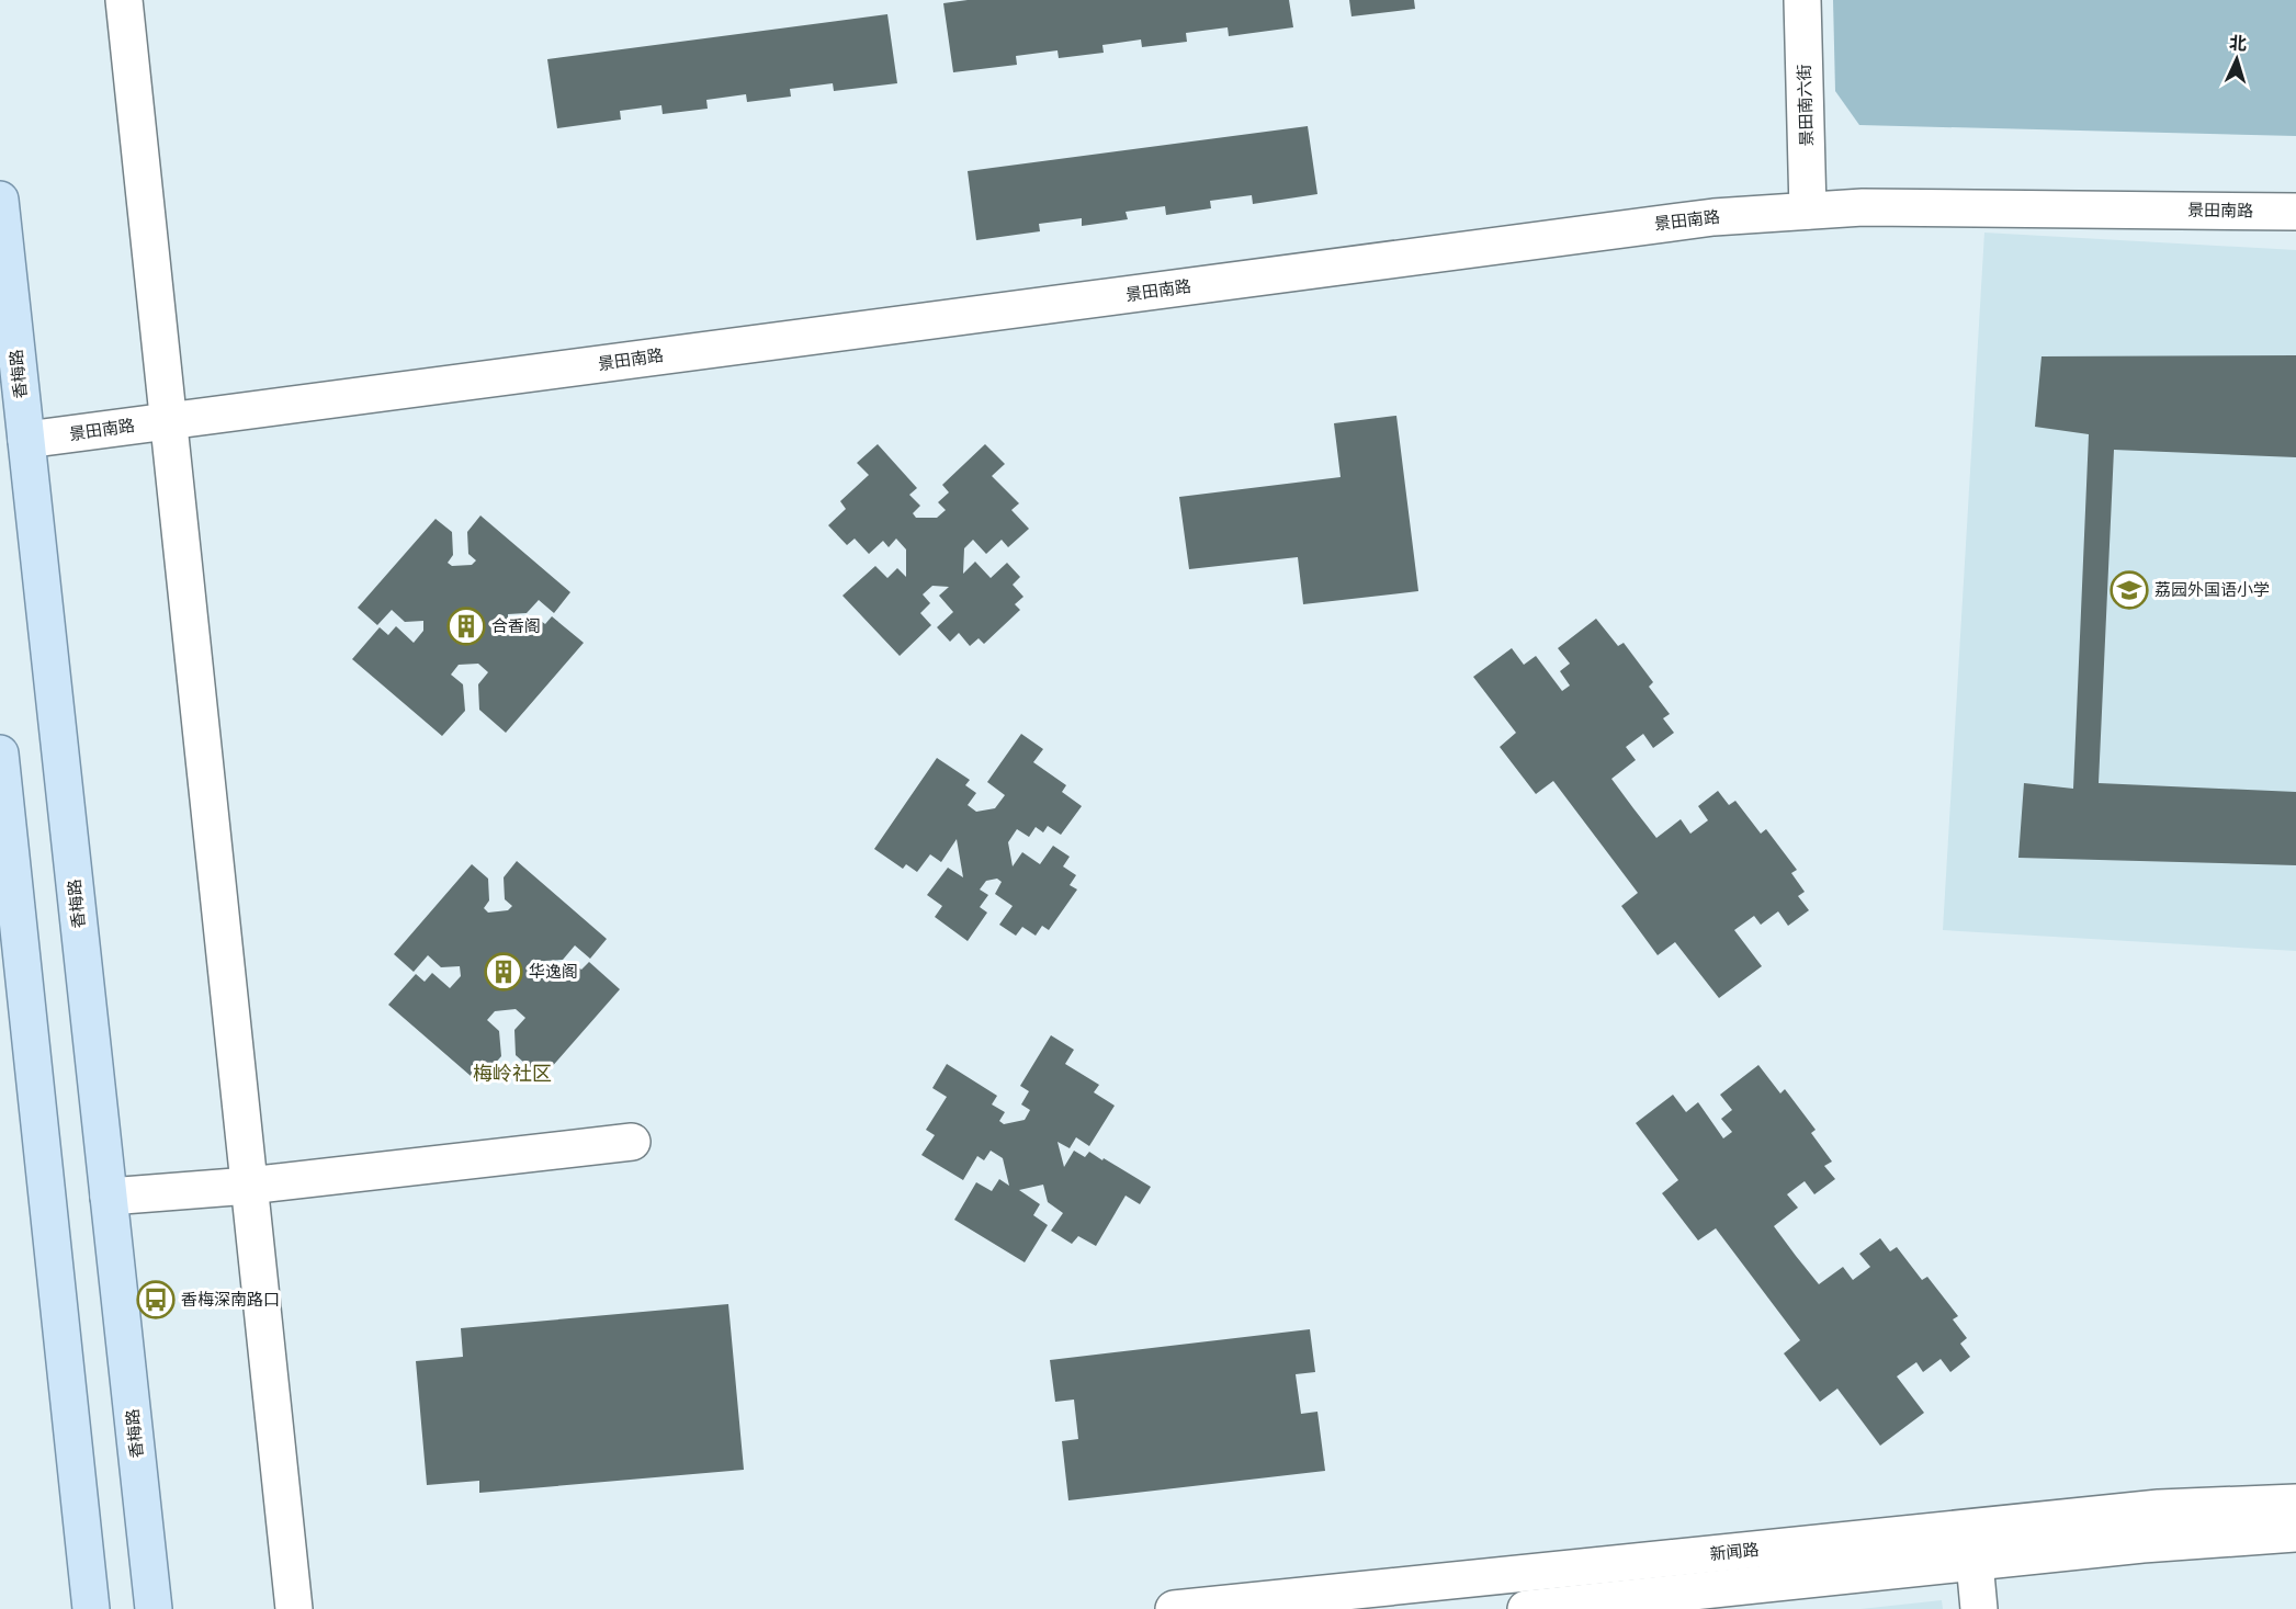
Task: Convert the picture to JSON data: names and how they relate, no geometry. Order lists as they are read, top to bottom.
{
  "streets": {
    "main road": ["香梅路"],
    "street": ["景田南六街", "景田南路", "新闻路"]
  },
  "crossings": [
    ["景田南六街", "景田南路"],
    ["景田南路", "香梅路"]
  ],
  "districts": ["梅岭社区"],
  "places": {
    "school or university": ["荔园外国语小学"],
    "building": ["合香阁", "华逸阁"],
    "bus stop": ["香梅深南路口"]
  },
  "north": "top"
}
